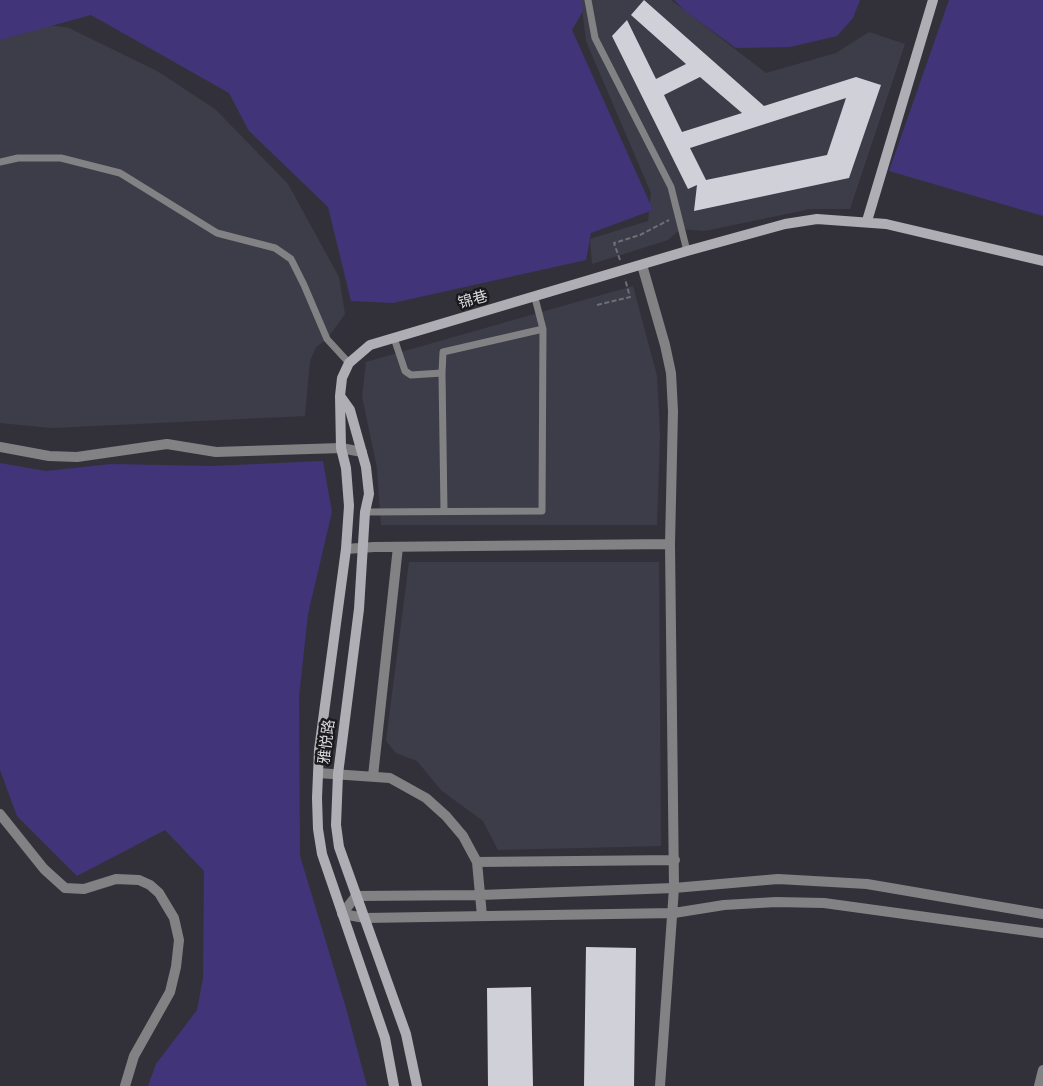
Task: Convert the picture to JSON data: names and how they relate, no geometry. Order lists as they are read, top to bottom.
{
  "streets": {
    "street": ["锦巷", "雅悦路"]
  }
}
